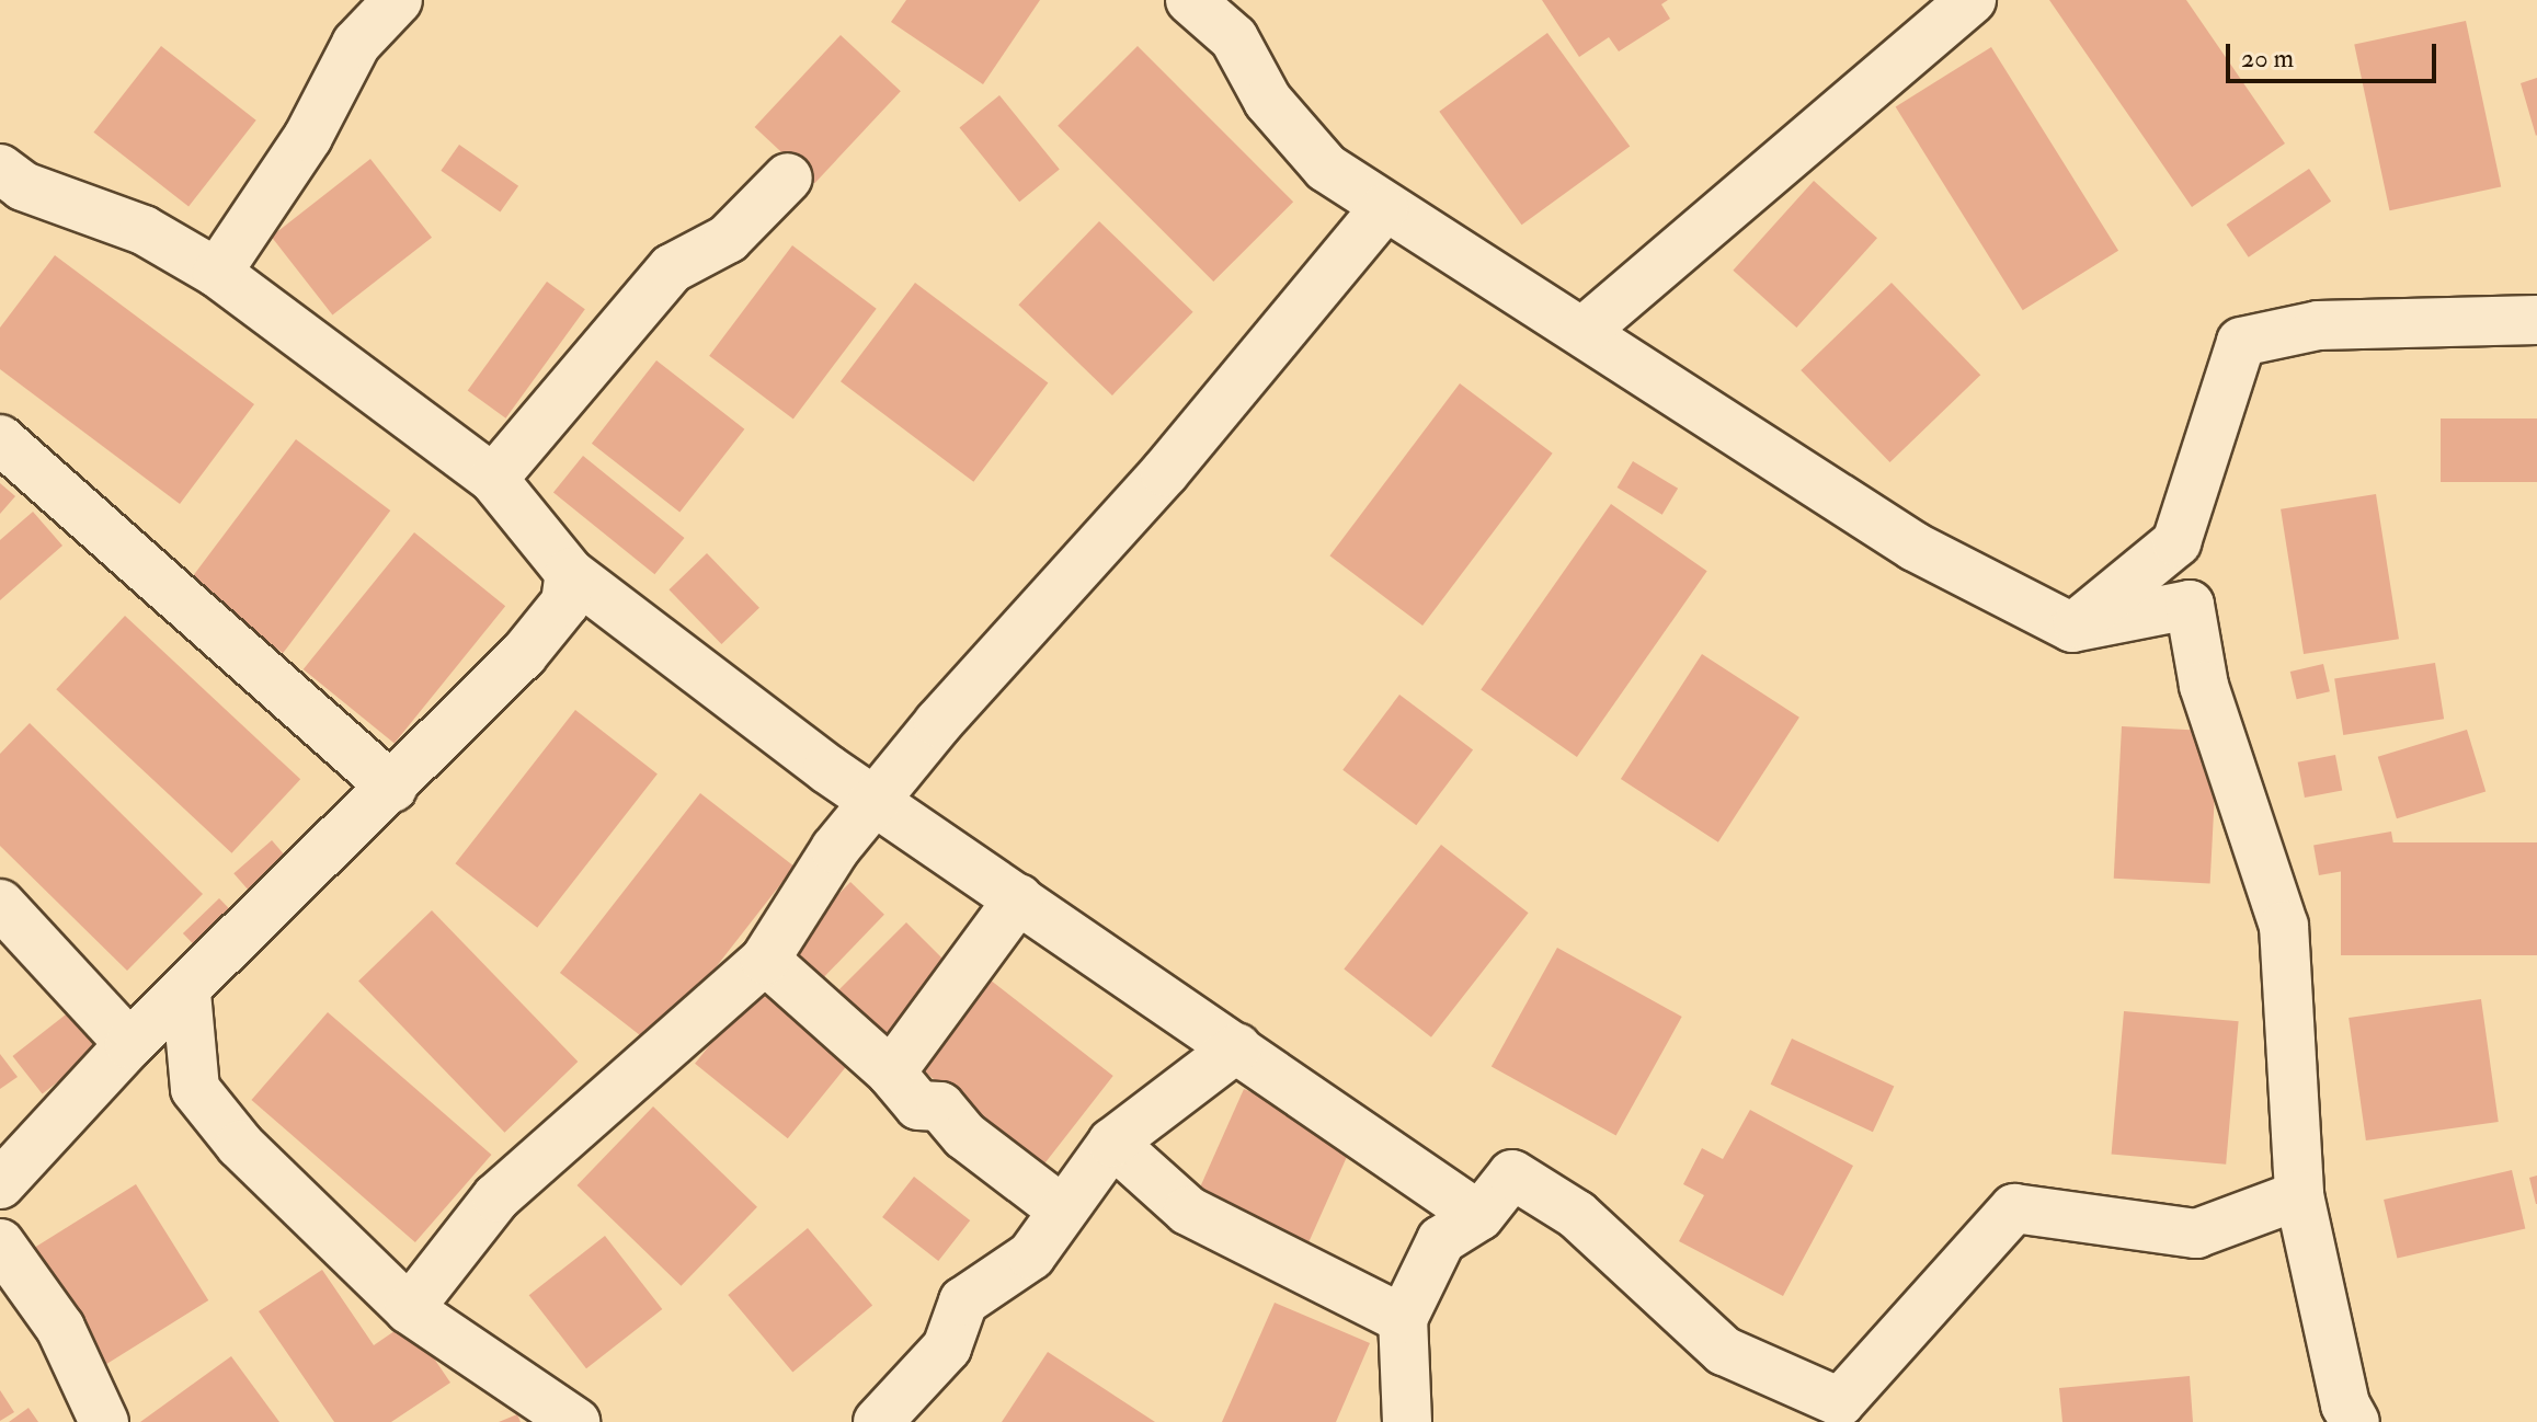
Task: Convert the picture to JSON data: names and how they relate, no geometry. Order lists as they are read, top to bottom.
{
  "scale_bar": "20 m"
}
